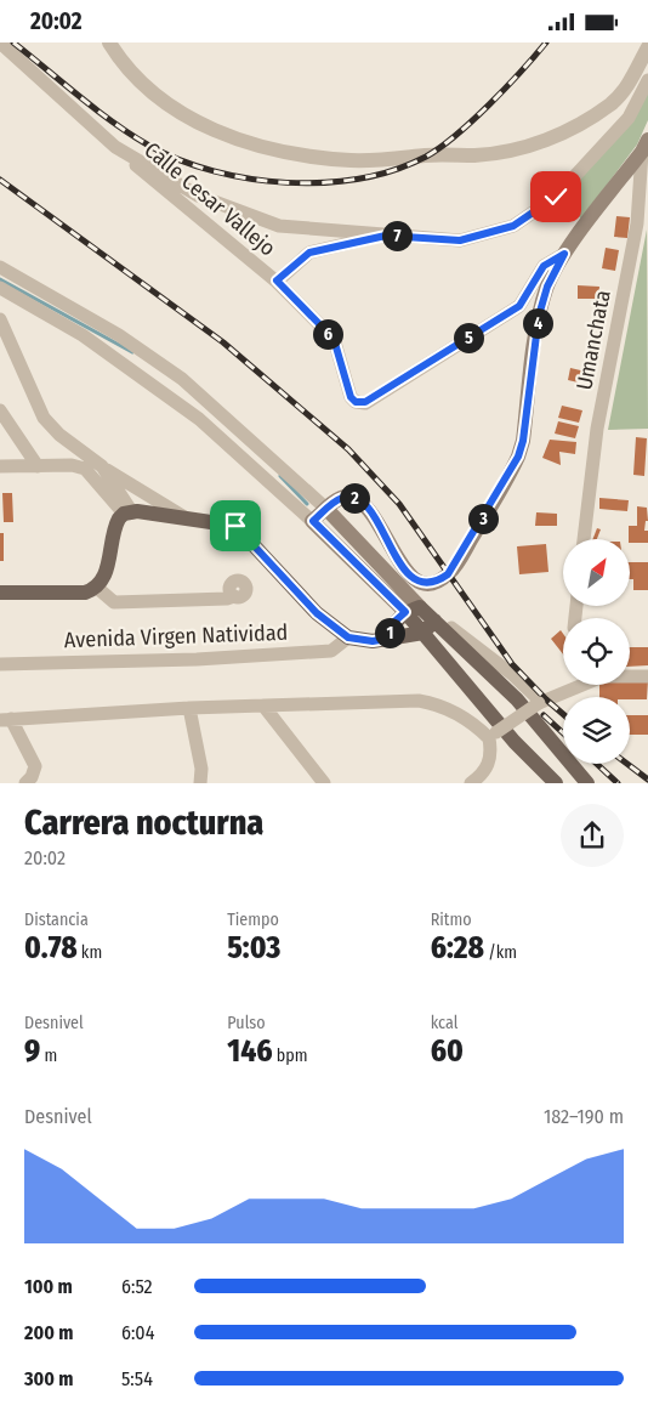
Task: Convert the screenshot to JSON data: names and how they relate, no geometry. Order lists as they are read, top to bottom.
{
  "streets": {
    "street": ["Calle Cesar Vallejo", "Umanchata", "Avenida Virgen Natividad"]
  },
  "north": "top right",
  "page": {
    "status": "20:02",
    "pins": [
      "7",
      "4",
      "6",
      "5",
      "2",
      "3",
      "1"
    ],
    "heading": ["Carrera nocturna", "20:02"],
    "stats": [
      ["Distancia", "0.78 km"],
      ["Tiempo", "5:03"],
      ["Ritmo", "6:28 /km"],
      ["Desnivel", "9 m"],
      ["Pulso", "146 bpm"],
      ["kcal", "60"]
    ],
    "chart": ["Desnivel", "182–190 m"],
    "list": [
      {
        "name": "100 m",
        "note": "6:52"
      },
      {
        "name": "200 m",
        "note": "6:04"
      },
      {
        "name": "300 m",
        "note": "5:54"
      }
    ]
  }
}
